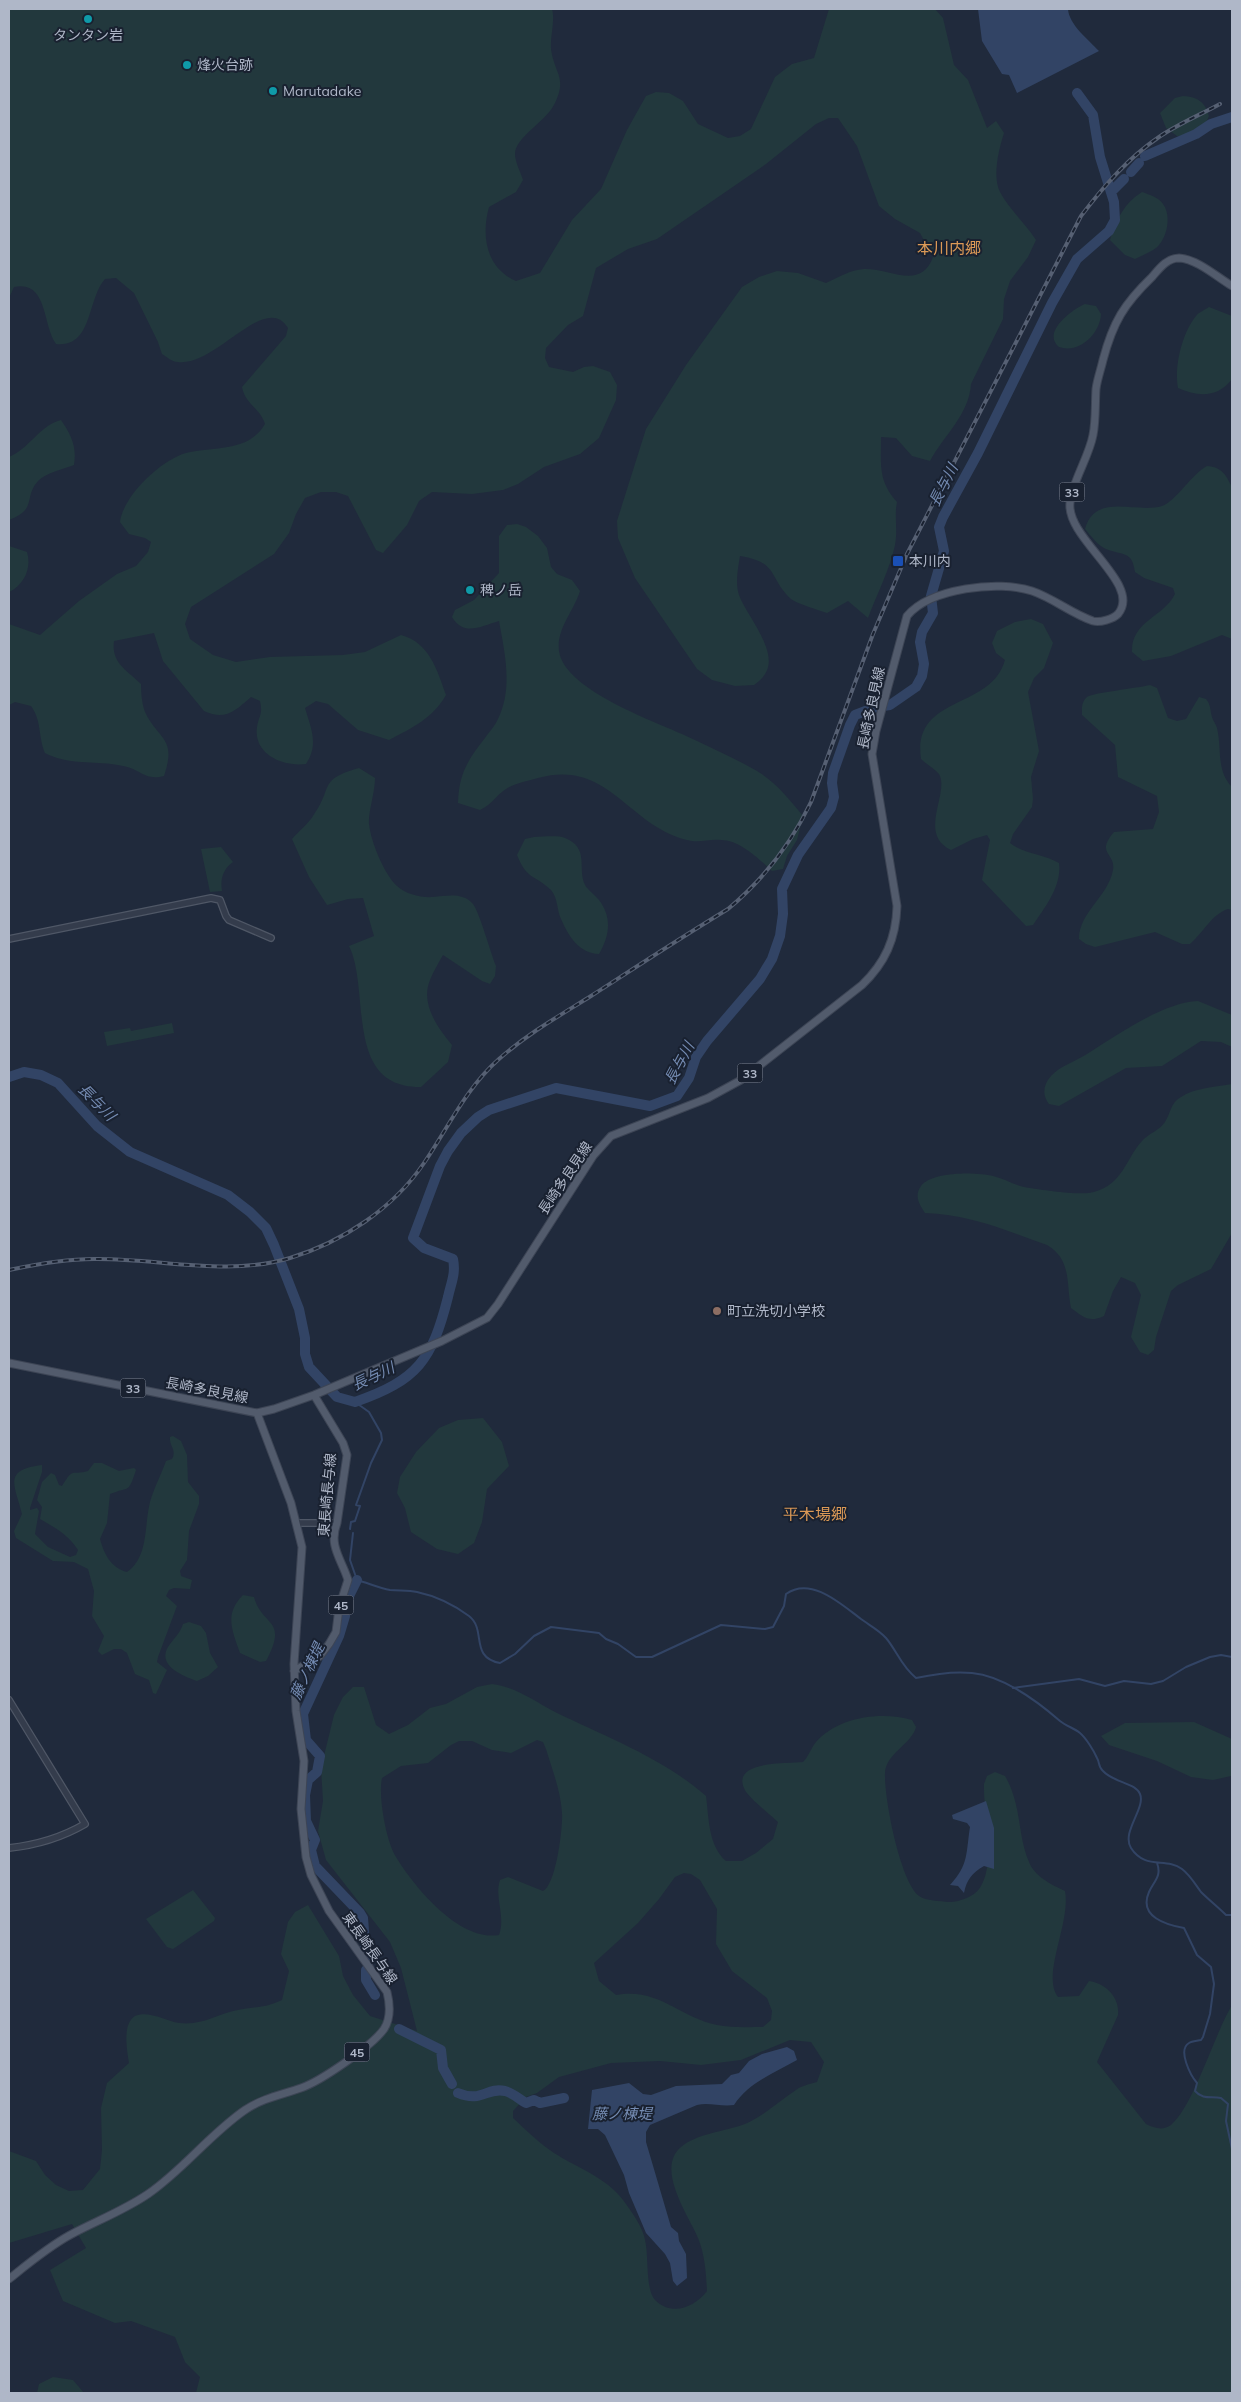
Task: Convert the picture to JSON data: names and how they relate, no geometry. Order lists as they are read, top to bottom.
{
  "streets": {
    "main road": [
      "33",
      "長崎多良見線",
      "東長崎長与線",
      "45"
    ]
  },
  "crossings": [
    ["長崎多良見線", "東長崎長与線"]
  ],
  "districts": ["本川内郷", "平木場郷"],
  "water": ["長与川", "藤ノ棟堤"],
  "places": {
    "other": [
      "タンタン岩",
      "烽火台跡",
      "Marutadake",
      "稗ノ岳",
      "町立洗切小学校"
    ],
    "transit": ["本川内"]
  }
}
